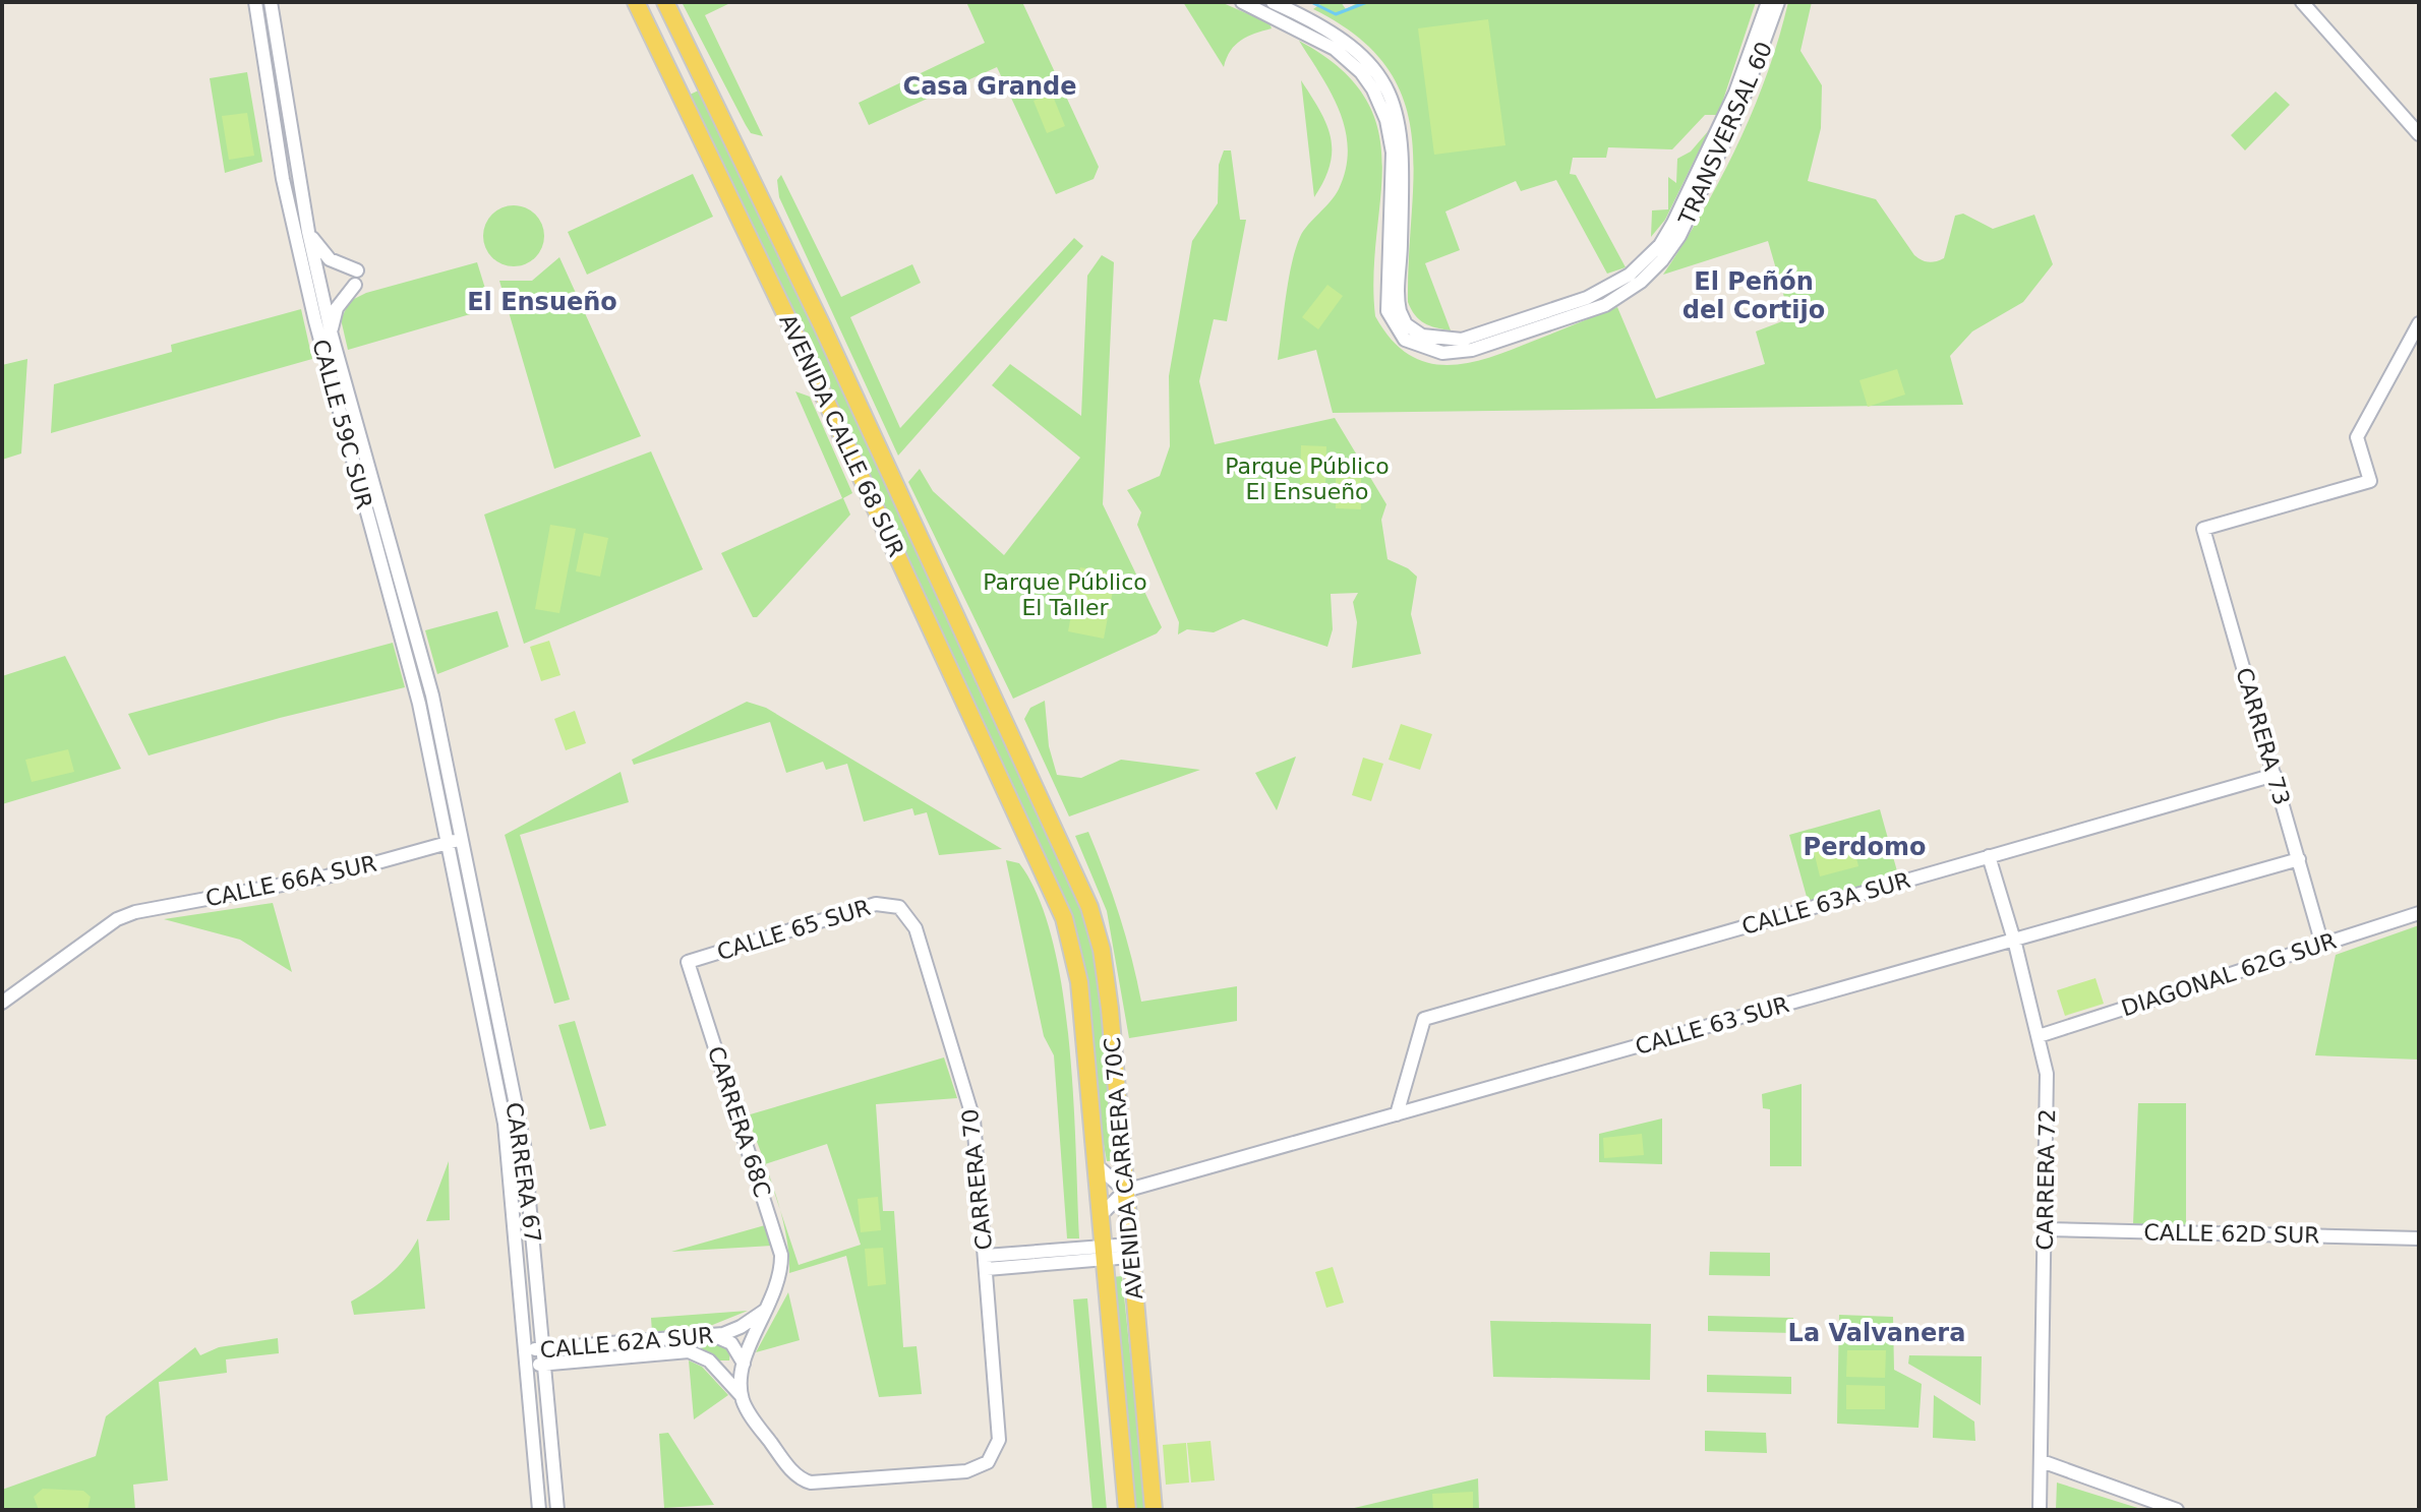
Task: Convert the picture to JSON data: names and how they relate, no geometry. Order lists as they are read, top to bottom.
{
  "streets": {
    "main road": ["AVENIDA CALLE 68 SUR", "AVENIDA CARRERA 70C"],
    "street": [
      "TRANSVERSAL 60",
      "CALLE 59C SUR",
      "CARRERA 73",
      "CALLE 66A SUR",
      "CALLE 63A SUR",
      "CALLE 65 SUR",
      "DIAGONAL 62G SUR",
      "CALLE 63 SUR",
      "CARRERA 68C",
      "CARRERA 67",
      "CARRERA 70",
      "CARRERA 72",
      "CALLE 62D SUR",
      "CALLE 62A SUR"
    ]
  },
  "crossings": [
    ["CALLE 59C SUR", "CALLE 66A SUR"],
    ["CALLE 59C SUR", "CARRERA 67"],
    ["AVENIDA CALLE 68 SUR", "AVENIDA CARRERA 70C"],
    ["CARRERA 73", "CALLE 63A SUR"],
    ["CARRERA 73", "DIAGONAL 62G SUR"],
    ["CARRERA 73", "CALLE 63 SUR"],
    ["CALLE 66A SUR", "CARRERA 67"],
    ["CALLE 63A SUR", "CALLE 63 SUR"],
    ["CALLE 63A SUR", "CARRERA 72"],
    ["CALLE 65 SUR", "CARRERA 68C"],
    ["CALLE 65 SUR", "CARRERA 70"],
    ["DIAGONAL 62G SUR", "CARRERA 72"],
    ["CALLE 63 SUR", "AVENIDA CARRERA 70C"],
    ["CALLE 63 SUR", "CARRERA 72"],
    ["CARRERA 68C", "CALLE 62A SUR"],
    ["CARRERA 67", "CALLE 62A SUR"],
    ["CARRERA 70", "CALLE 62A SUR"],
    ["CARRERA 72", "CALLE 62D SUR"]
  ],
  "districts": [
    "Casa Grande",
    "El Peñón del Cortijo",
    "El Ensueño",
    "Perdomo",
    "La Valvanera"
  ],
  "parks": ["Parque Público El Ensueño", "Parque Público El Taller"]
}
